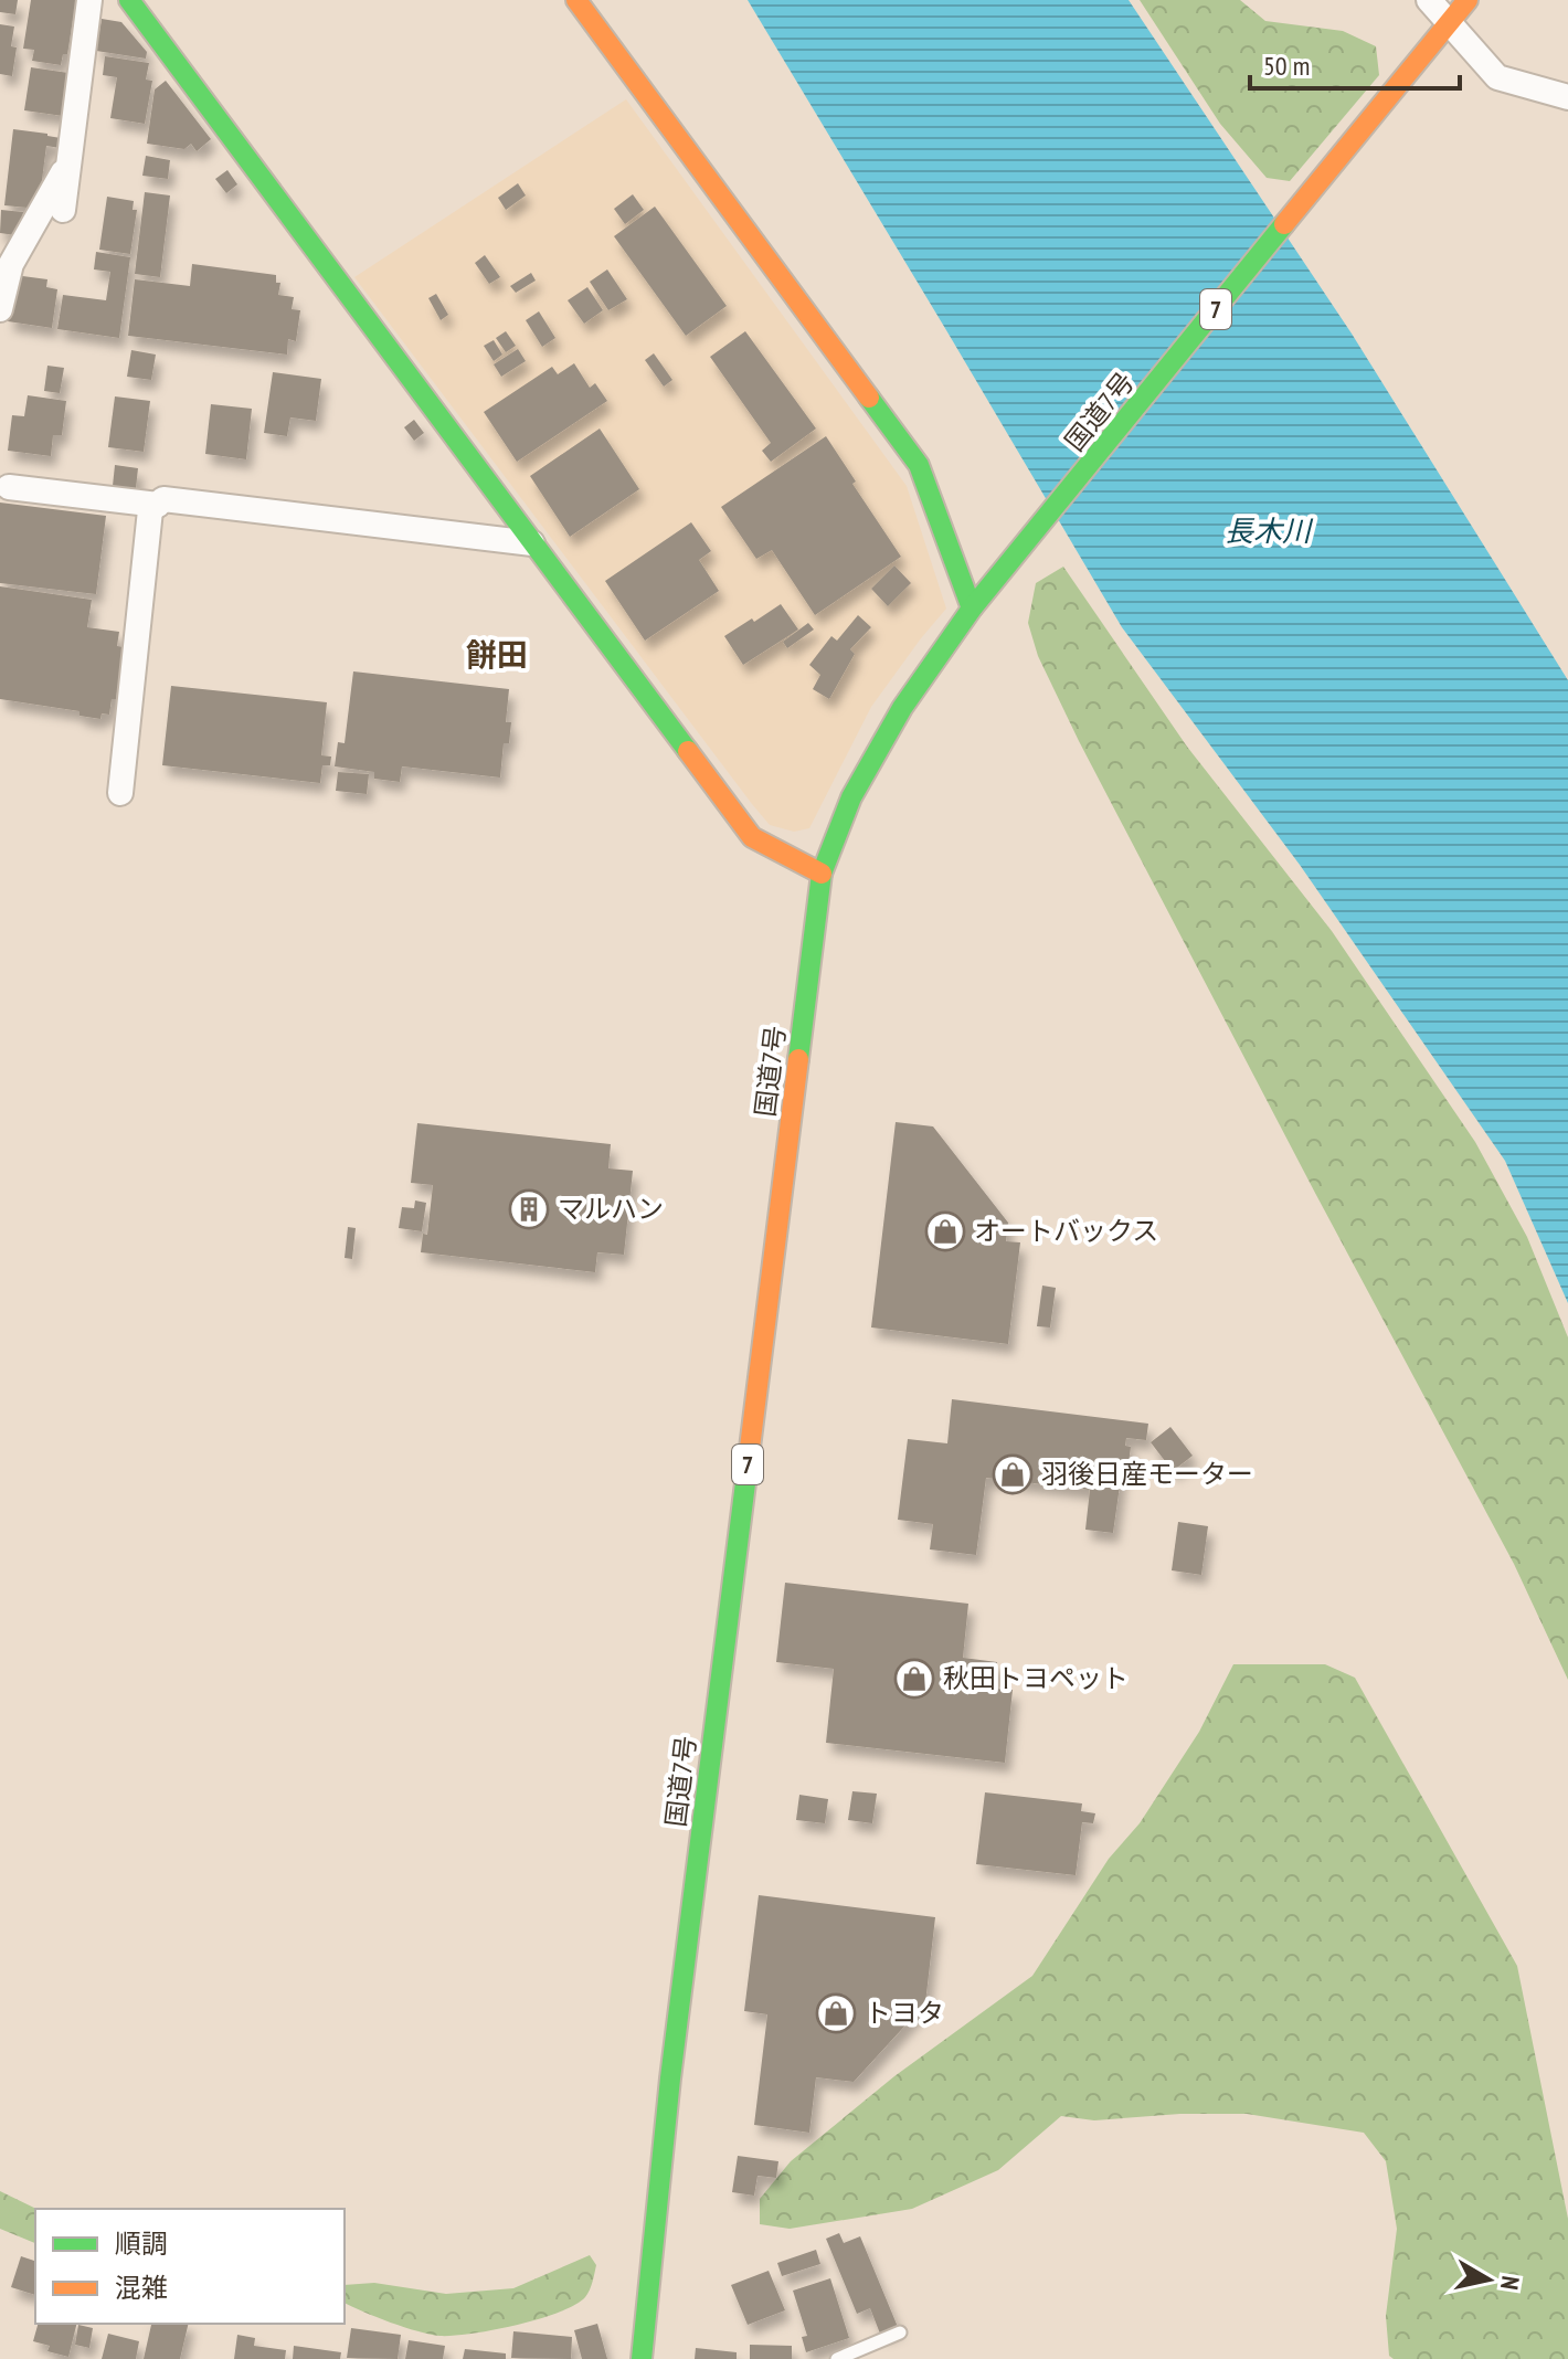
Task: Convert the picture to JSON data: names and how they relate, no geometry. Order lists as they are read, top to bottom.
{
  "streets": {
    "main road": ["7", "国道7号"]
  },
  "districts": ["餅田"],
  "water": ["長木川"],
  "places": {
    "building": ["マルハン"],
    "shop": [
      "オートバックス",
      "羽後日産モーター",
      "秋田トヨペット",
      "トヨタ"
    ]
  },
  "legend": ["順調", "混雑"],
  "scale_bar": "50 m",
  "north": "right"
}
